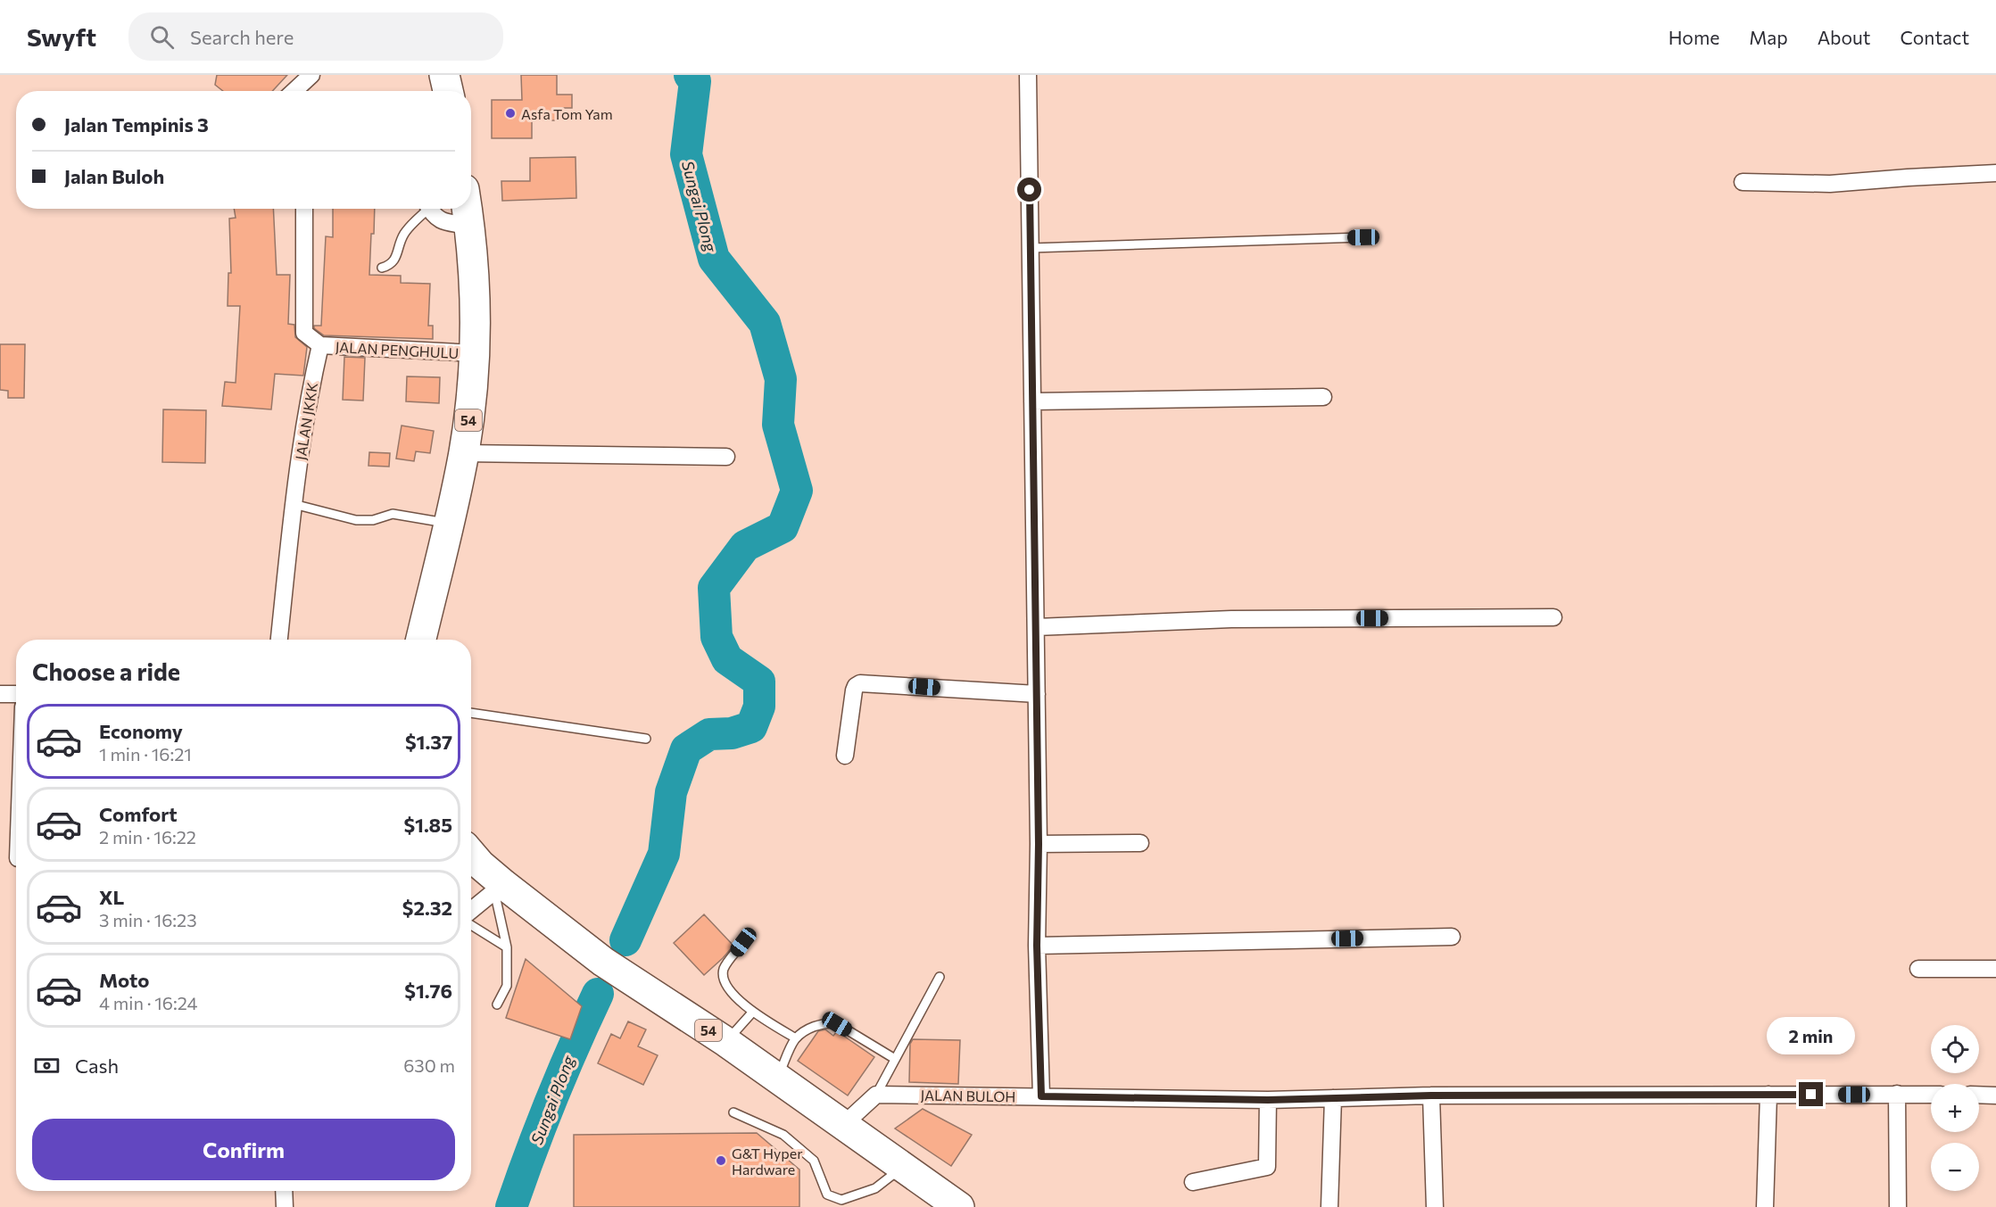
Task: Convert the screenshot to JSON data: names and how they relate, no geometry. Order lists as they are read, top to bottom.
{
  "streets": {
    "highway": ["54"],
    "street": ["JALAN PENGHULU", "JALAN JKKK", "JALAN BULOH"]
  },
  "crossings": [
    ["JALAN PENGHULU", "54"],
    ["JALAN PENGHULU", "JALAN JKKK"]
  ],
  "water": ["Sungai Plong"],
  "places": ["Asfa Tom Yam", "G&T Hyper Hardware"],
  "page": {
    "header": "Swyft",
    "search": "Search here",
    "nav": [
      "Home",
      "Map",
      "About",
      "Contact"
    ],
    "banner": ["Jalan Tempinis 3", "Jalan Buloh"],
    "heading": "Choose a ride",
    "list": [
      {
        "name": "Economy",
        "note": "1 min · 16:21",
        "value": "$1.37"
      },
      {
        "name": "Comfort",
        "note": "2 min · 16:22",
        "value": "$1.85"
      },
      {
        "name": "XL",
        "note": "3 min · 16:23",
        "value": "$2.32"
      },
      {
        "name": "Moto",
        "note": "4 min · 16:24",
        "value": "$1.76"
      }
    ],
    "bubble": "2 min",
    "map_buttons": ["+", "−"],
    "pay": ["Cash", "630 m"],
    "buttons": "Confirm"
  }
}
